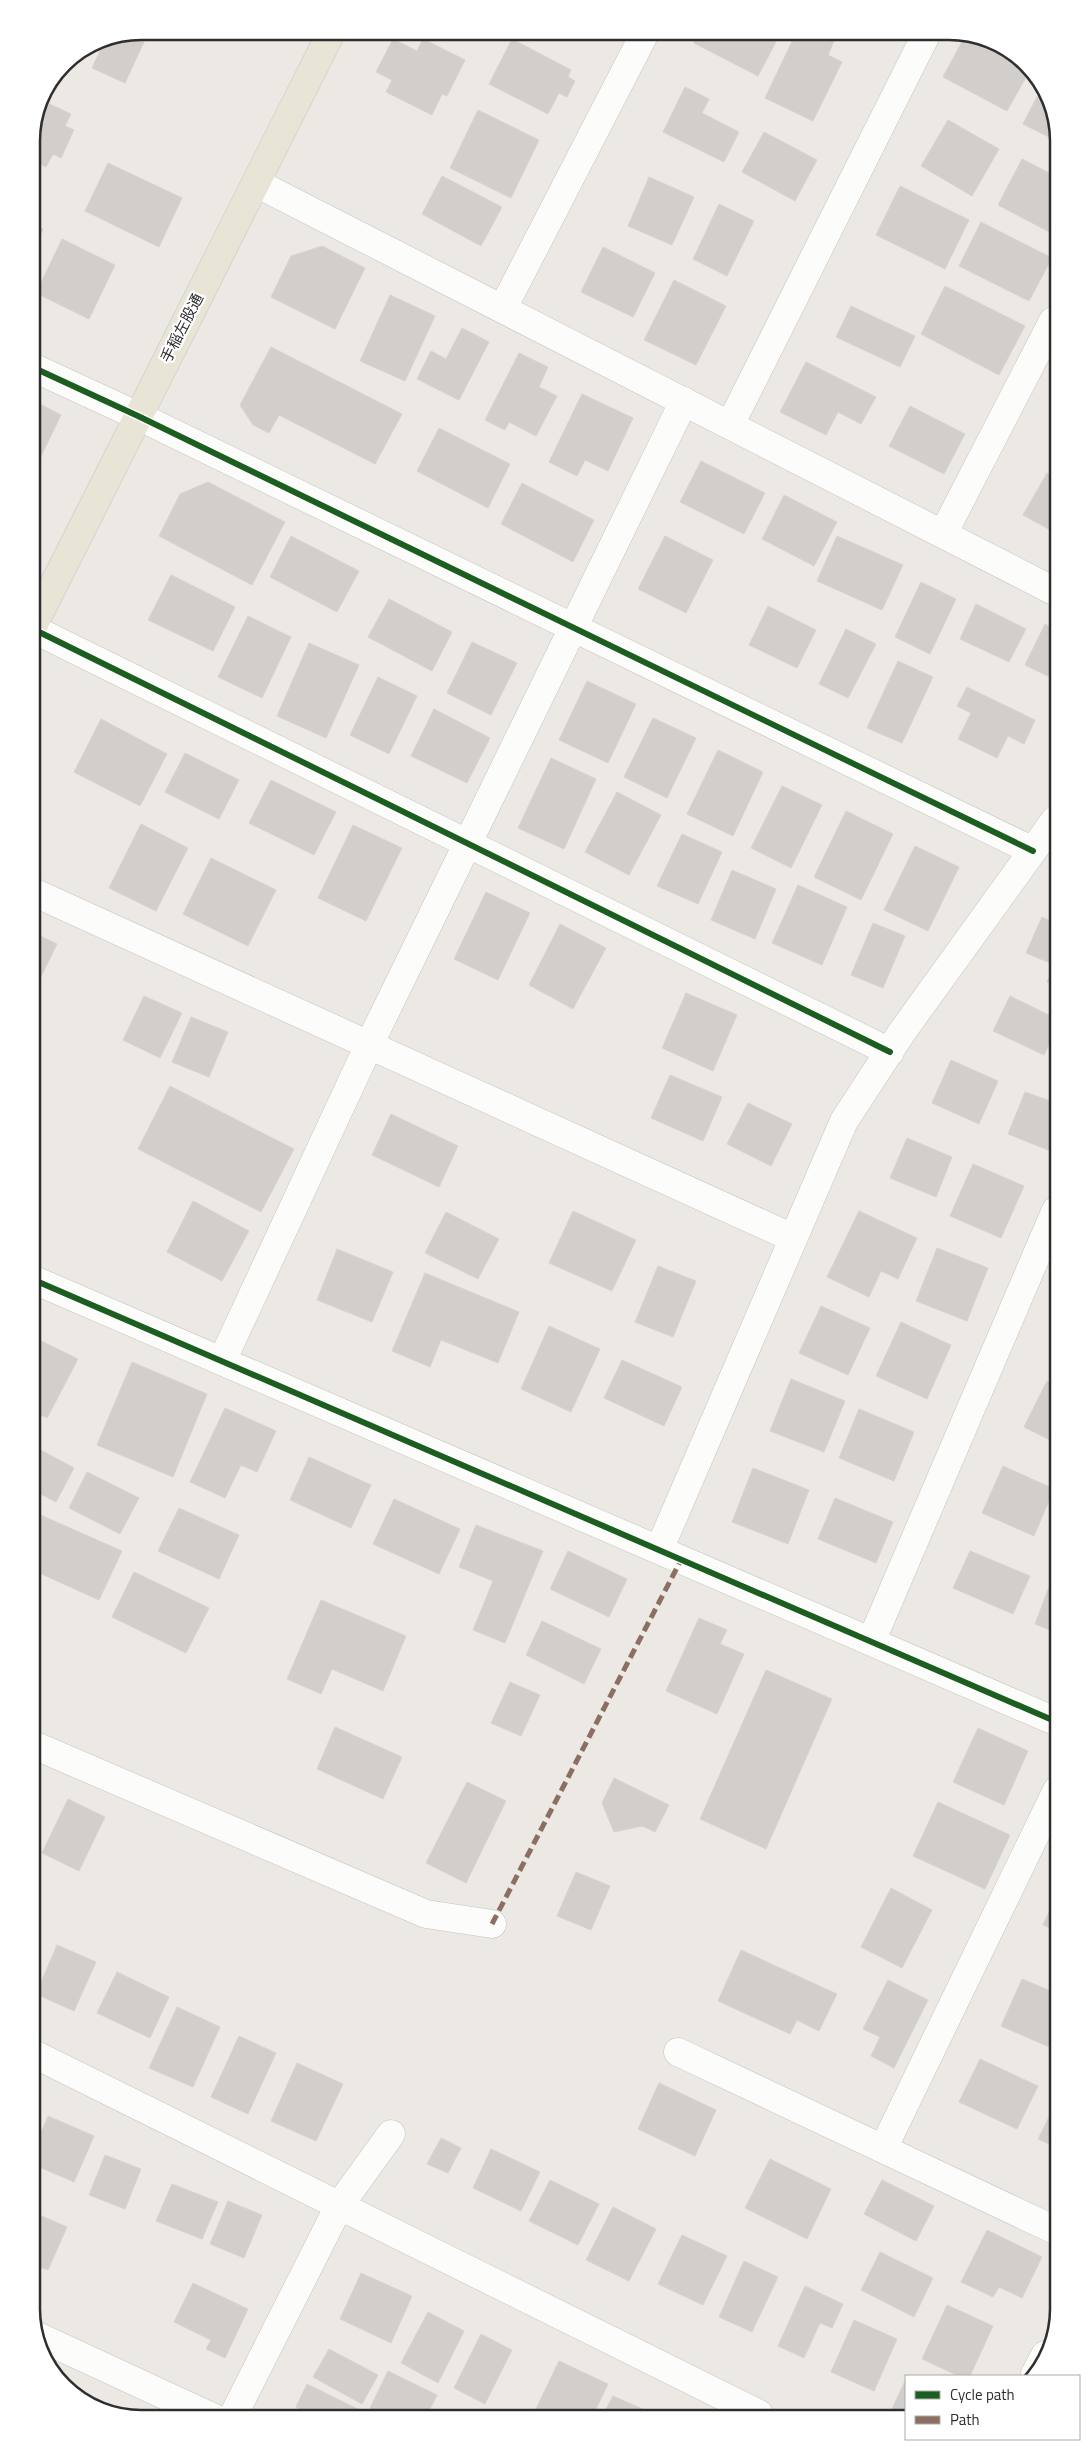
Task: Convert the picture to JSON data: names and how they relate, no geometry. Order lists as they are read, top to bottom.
{
  "streets": {
    "main road": ["手稲左股通"]
  },
  "legend": ["Cycle path", "Path"]
}
